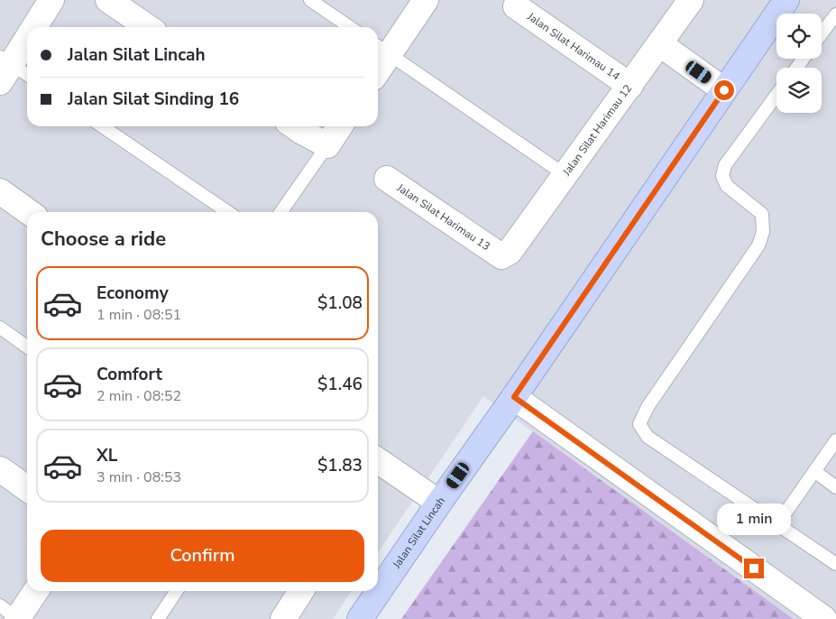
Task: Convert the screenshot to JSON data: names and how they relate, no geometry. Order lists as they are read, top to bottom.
{
  "streets": {
    "street": [
      "Jalan Silat Harimau 14",
      "Jalan Silat Harimau 12",
      "Jalan Silat Harimau 13",
      "Jalan Silat Lincah"
    ]
  },
  "crossings": [
    ["Jalan Silat Harimau 14", "Jalan Silat Harimau 12"],
    ["Jalan Silat Harimau 12", "Jalan Silat Harimau 13"]
  ],
  "page": {
    "banner": ["Jalan Silat Lincah", "Jalan Silat Sinding 16"],
    "heading": "Choose a ride",
    "list": [
      {
        "name": "Economy",
        "note": "1 min · 08:51",
        "value": "$1.08"
      },
      {
        "name": "Comfort",
        "note": "2 min · 08:52",
        "value": "$1.46"
      },
      {
        "name": "XL",
        "note": "3 min · 08:53",
        "value": "$1.83"
      }
    ],
    "bubble": "1 min",
    "buttons": "Confirm"
  }
}
